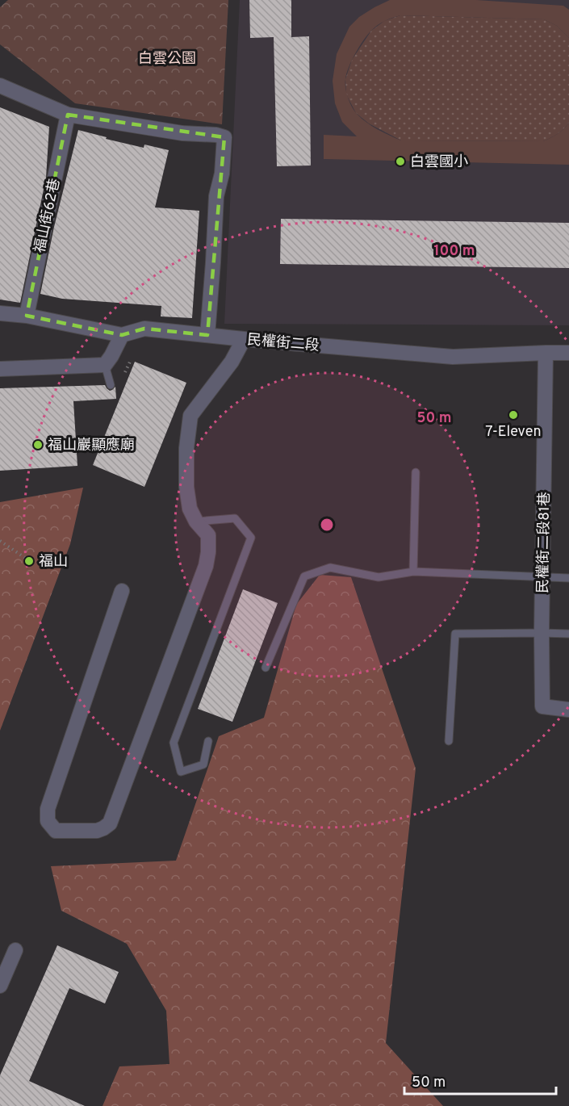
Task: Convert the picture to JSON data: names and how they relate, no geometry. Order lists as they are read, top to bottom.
{
  "streets": {
    "street": ["福山街62巷", "民權街二段", "民權街二段81巷"]
  },
  "crossings": [
    ["福山街62巷", "民權街二段"],
    ["民權街二段", "民權街二段81巷"]
  ],
  "parks": ["白雲公園"],
  "places": [
    "白雲國小",
    "7-Eleven",
    "福山巖顯應廟",
    "福山"
  ],
  "scale_bar": "50 m",
  "rings": ["100 m", "50 m"]
}
